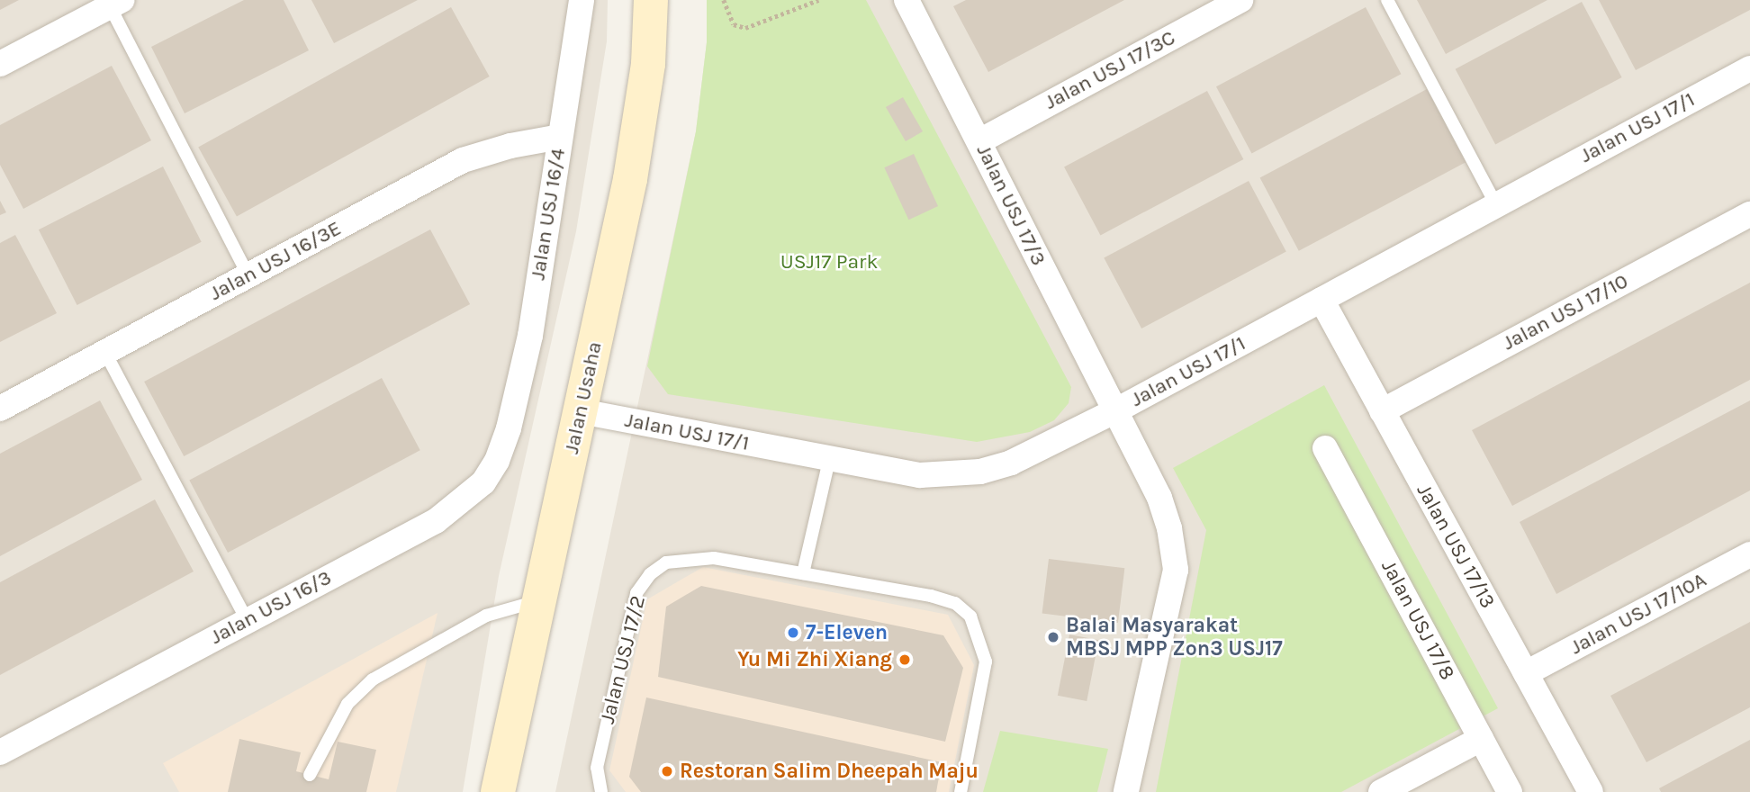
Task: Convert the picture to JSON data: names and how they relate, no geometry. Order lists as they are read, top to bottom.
{
  "streets": {
    "street": [
      "Jalan USJ 17/3C",
      "Jalan USJ 17/1",
      "Jalan USJ 17/3",
      "Jalan USJ 16/4",
      "Jalan USJ 16/3E",
      "Jalan USJ 17/10",
      "Jalan Usaha",
      "Jalan USJ 17/13",
      "Jalan USJ 16/3",
      "Jalan USJ 17/10A",
      "Jalan USJ 17/8"
    ],
    "lane": ["Jalan USJ 17/2"]
  },
  "crossings": [
    ["Jalan USJ 17/3C", "Jalan USJ 17/3"],
    ["Jalan USJ 17/1", "Jalan USJ 17/3"],
    ["Jalan USJ 17/1", "Jalan Usaha"],
    ["Jalan USJ 17/1", "Jalan USJ 17/13"],
    ["Jalan USJ 16/4", "Jalan USJ 16/3E"],
    ["Jalan USJ 16/4", "Jalan USJ 16/3"],
    ["Jalan USJ 17/10", "Jalan USJ 17/13"],
    ["Jalan USJ 17/13", "Jalan USJ 17/10A"]
  ],
  "parks": ["USJ17 Park"],
  "places": [
    "7-Eleven",
    "Balai Masyarakat MBSJ MPP Zon3 USJ17",
    "Yu Mi Zhi Xiang",
    "Restoran Salim Dheepah Maju"
  ]
}
